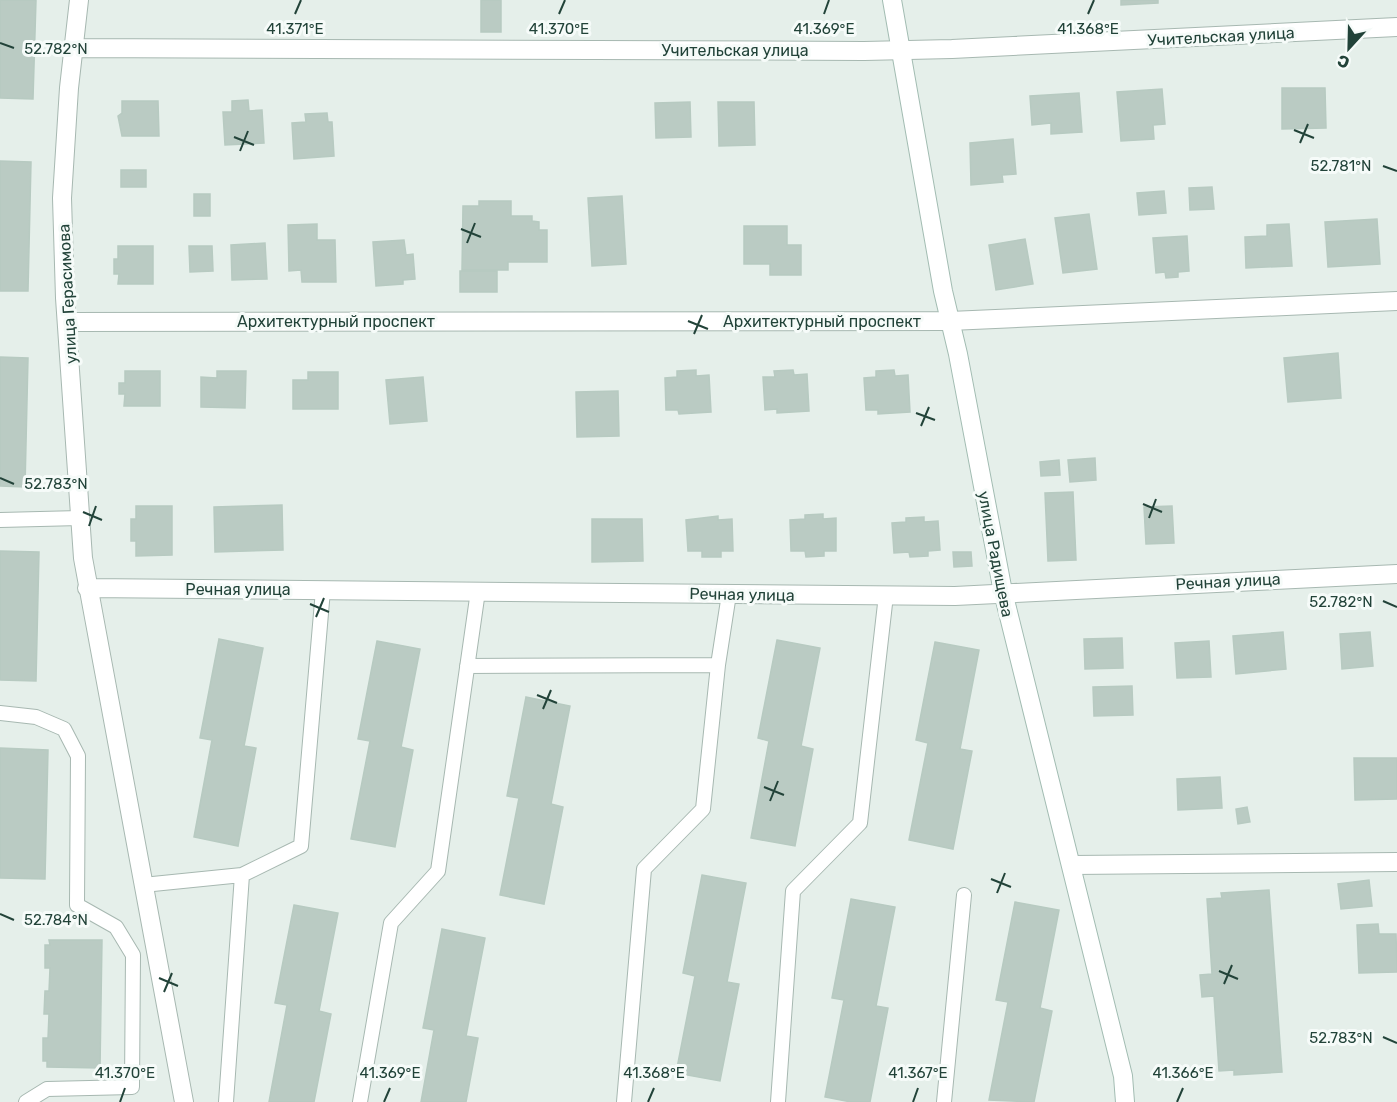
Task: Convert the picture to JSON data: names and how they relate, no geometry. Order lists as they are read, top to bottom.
{
  "streets": {
    "street": [
      "Учительская улица",
      "улица Герасимова",
      "Архитектурный проспект",
      "улица Радищева",
      "Речная улица"
    ]
  },
  "crossings": [
    ["Учительская улица", "улица Герасимова"],
    ["Учительская улица", "улица Радищева"],
    ["улица Герасимова", "Архитектурный проспект"],
    ["улица Герасимова", "Речная улица"],
    ["Архитектурный проспект", "улица Радищева"],
    ["улица Радищева", "Речная улица"]
  ],
  "north": "bottom",
  "coordinates": [
    "41.371°E",
    "41.370°E",
    "41.369°E",
    "41.368°E",
    "52.782°N",
    "52.781°N",
    "52.783°N",
    "52.784°N",
    "41.367°E",
    "41.366°E"
  ]
}
